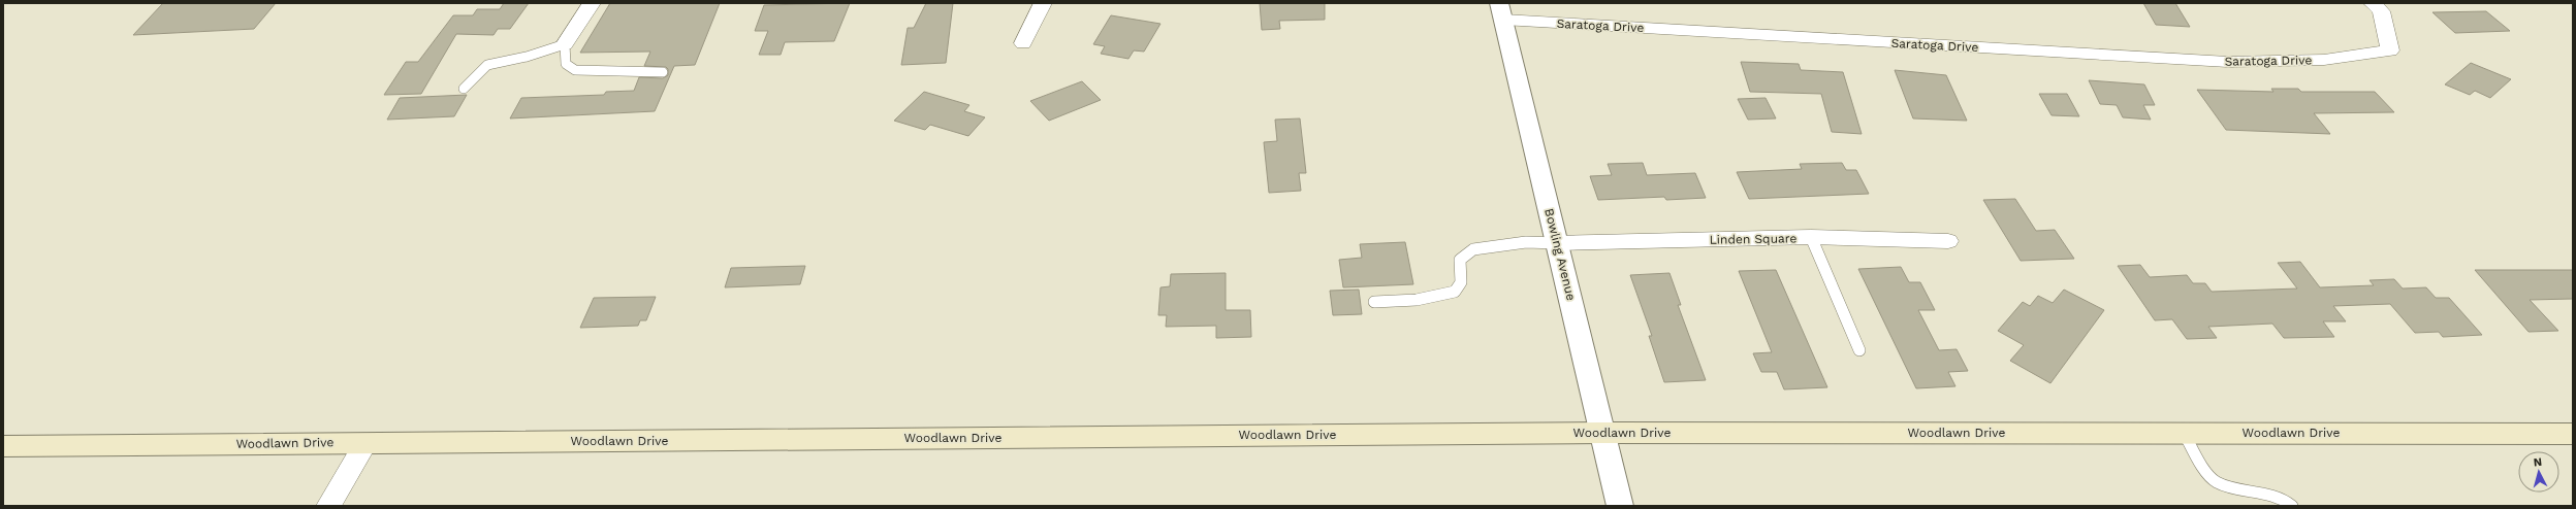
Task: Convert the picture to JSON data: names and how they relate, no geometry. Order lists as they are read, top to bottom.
{
  "streets": {
    "main road": ["Woodlawn Drive"],
    "street": ["Saratoga Drive", "Linden Square", "Bowling Avenue"]
  },
  "crossings": [
    ["Saratoga Drive", "Bowling Avenue"],
    ["Linden Square", "Bowling Avenue"],
    ["Bowling Avenue", "Woodlawn Drive"]
  ],
  "north": "top"
}
